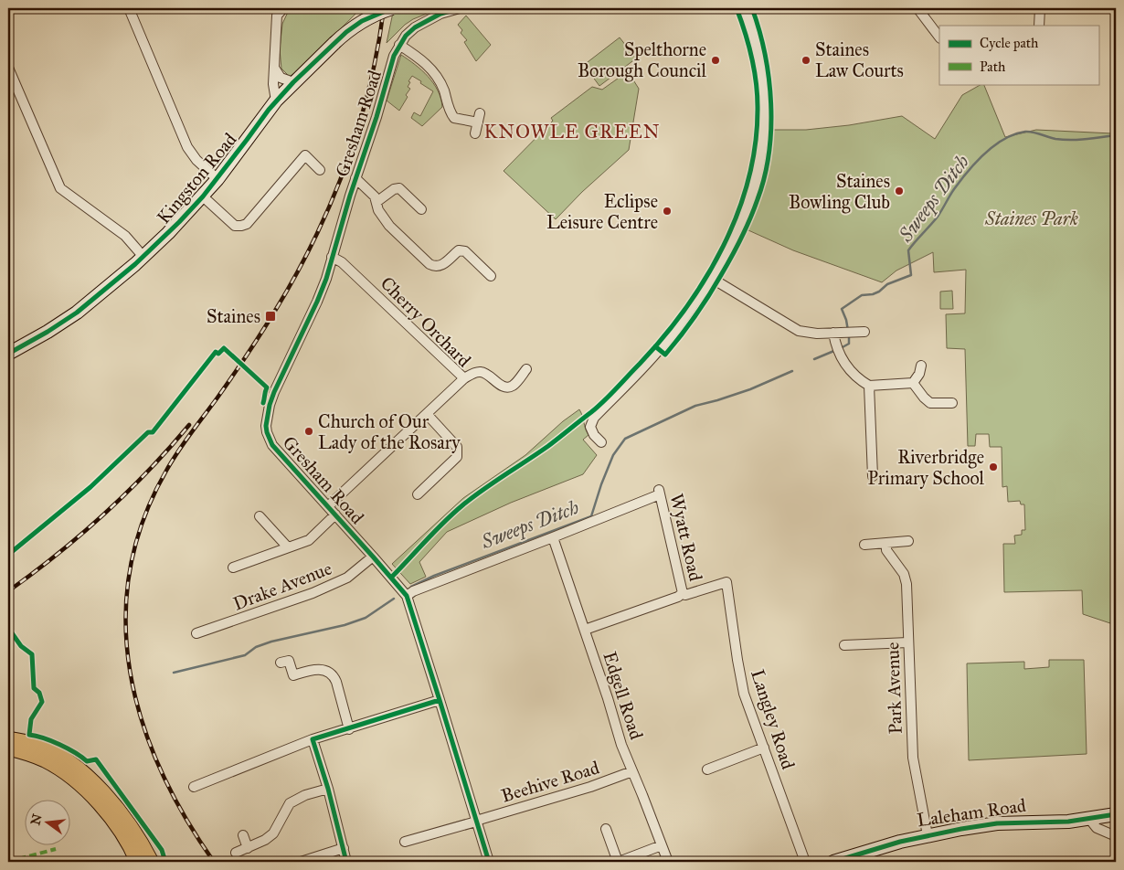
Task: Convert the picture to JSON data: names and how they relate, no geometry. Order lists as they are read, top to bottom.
{
  "streets": {
    "street": [
      "Gresham Road",
      "Kingston Road",
      "Cherry Orchard",
      "Wyatt Road",
      "Drake Avenue",
      "Park Avenue",
      "Edgell Road",
      "Langley Road",
      "Beehive Road",
      "Laleham Road"
    ]
  },
  "crossings": [
    ["Gresham Road", "Cherry Orchard"],
    ["Gresham Road", "Drake Avenue"],
    ["Gresham Road", "Beehive Road"],
    ["Wyatt Road", "Edgell Road"],
    ["Wyatt Road", "Langley Road"],
    ["Park Avenue", "Laleham Road"],
    ["Edgell Road", "Beehive Road"]
  ],
  "districts": ["KNOWLE GREEN"],
  "water": ["Sweeps Ditch"],
  "parks": ["Staines Park"],
  "places": {
    "other": [
      "Spelthorne Borough Council",
      "Staines Law Courts",
      "Staines Bowling Club",
      "Eclipse Leisure Centre",
      "Church of Our Lady of the Rosary",
      "Riverbridge Primary School"
    ],
    "transit": ["Staines"]
  },
  "legend": ["Cycle path", "Path"],
  "north": "left"
}
